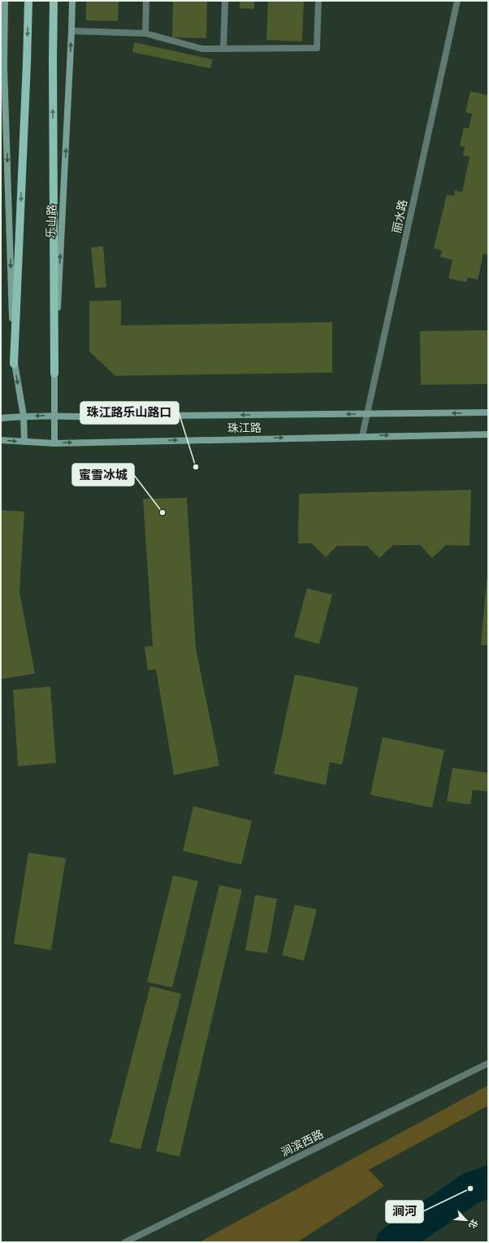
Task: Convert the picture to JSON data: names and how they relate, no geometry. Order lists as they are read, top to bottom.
{
  "streets": {
    "main road": ["乐山路", "珠江路"],
    "street": ["丽水路", "涧滨西路"]
  },
  "crossings": [
    ["丽水路", "珠江路"],
    ["乐山路", "珠江路"]
  ],
  "places": ["珠江路乐山路口", "蜜雪冰城", "涧河"],
  "north": "bottom right"
}
